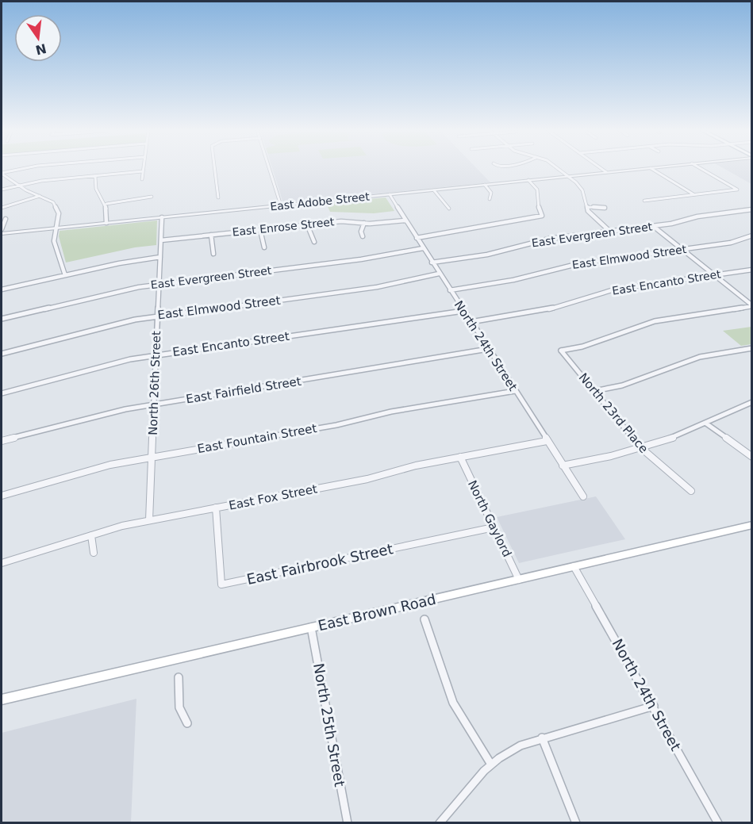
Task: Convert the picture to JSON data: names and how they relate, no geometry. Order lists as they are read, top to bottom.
{
  "streets": {
    "main road": ["East Brown Road"],
    "street": [
      "East Adobe Street",
      "East Enrose Street",
      "East Evergreen Street",
      "East Elmwood Street",
      "East Encanto Street",
      "North 24th Street",
      "North 26th Street",
      "East Fairfield Street",
      "North 23rd Place",
      "East Fountain Street",
      "East Fox Street",
      "North Gaylord",
      "East Fairbrook Street",
      "North 25th Street"
    ]
  },
  "crossings": [
    ["East Adobe Street", "North 24th Street"],
    ["East Adobe Street", "North 26th Street"],
    ["East Enrose Street", "North 24th Street"],
    ["East Enrose Street", "North 26th Street"],
    ["East Evergreen Street", "North 24th Street"],
    ["East Evergreen Street", "North 26th Street"],
    ["East Elmwood Street", "North 24th Street"],
    ["East Elmwood Street", "North 26th Street"],
    ["East Encanto Street", "North 24th Street"],
    ["East Encanto Street", "North 26th Street"],
    ["North 24th Street", "East Fairfield Street"],
    ["North 24th Street", "East Fountain Street"],
    ["North 24th Street", "East Fox Street"],
    ["North 24th Street", "East Brown Road"],
    ["North 26th Street", "East Fairfield Street"],
    ["North 26th Street", "East Fountain Street"],
    ["North 26th Street", "East Fox Street"],
    ["East Fox Street", "North Gaylord"],
    ["East Fox Street", "East Fairbrook Street"],
    ["North Gaylord", "East Fairbrook Street"],
    ["North Gaylord", "East Brown Road"],
    ["East Brown Road", "North 25th Street"]
  ],
  "north": "bottom"
}
